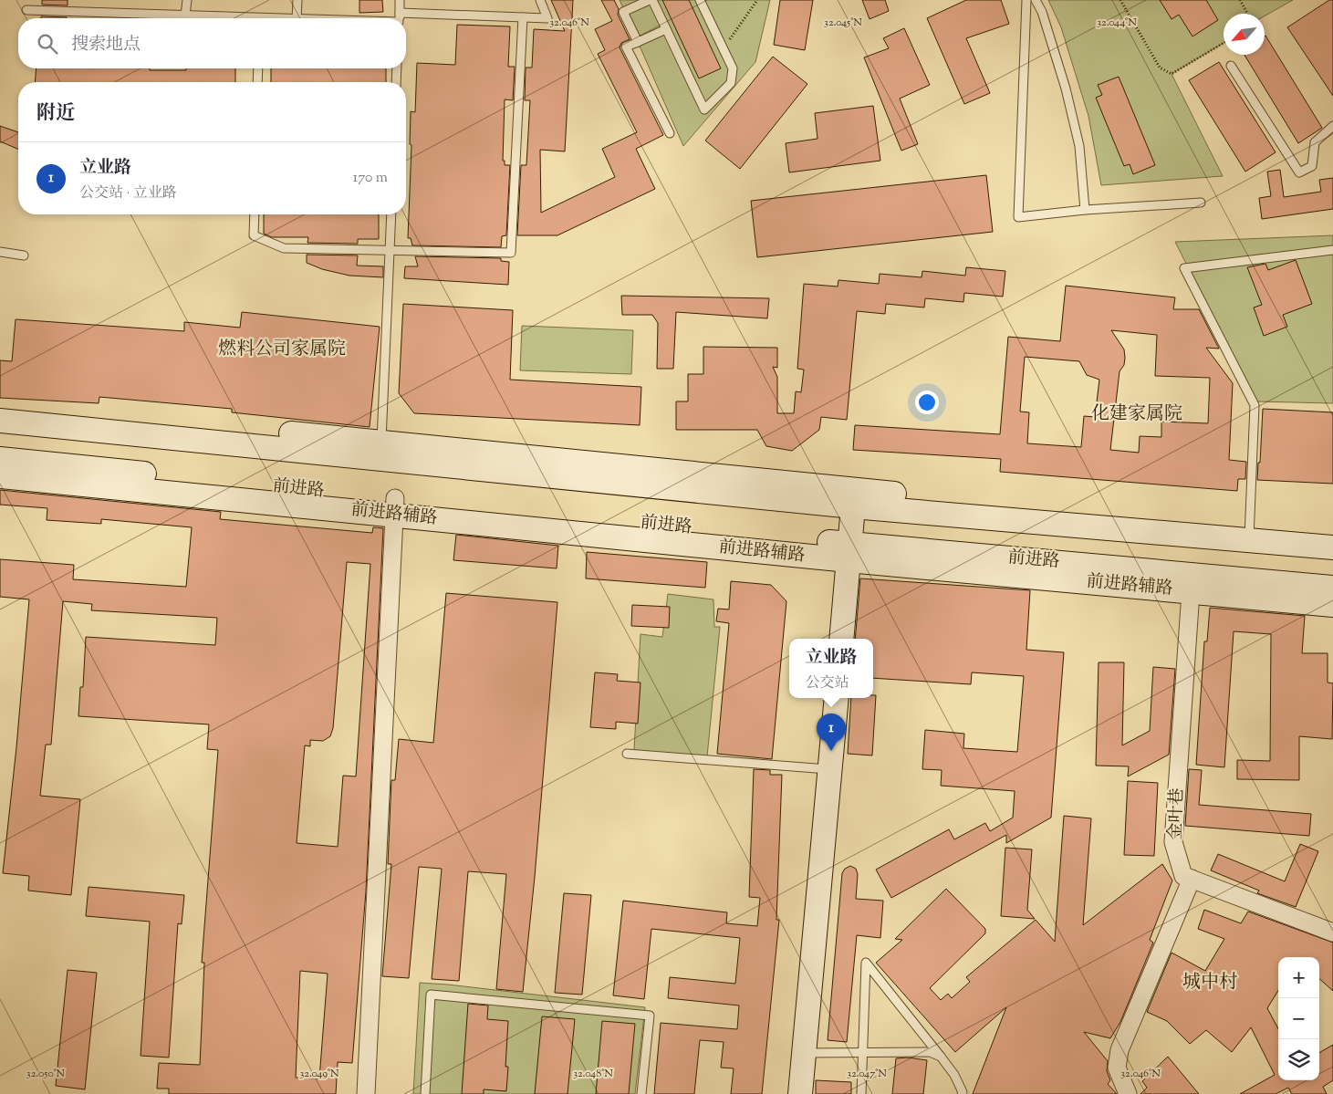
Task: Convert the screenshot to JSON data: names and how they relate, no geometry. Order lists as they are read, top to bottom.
{
  "streets": {
    "main road": ["前进路", "前进路辅路"],
    "street": ["金叶巷"]
  },
  "crossings": [
    ["前进路", "前进路辅路"],
    ["前进路辅路", "金叶巷"]
  ],
  "districts": ["燃料公司家属院", "化建家属院", "城中村"],
  "north": "bottom left",
  "page": {
    "search": "搜索地点",
    "heading": "附近",
    "list": [
      {
        "mark": "1",
        "name": "立业路",
        "note": "公交站 · 立业路",
        "value": "170 m"
      }
    ],
    "popup": ["立业路", "公交站"],
    "pins": "1",
    "map_buttons": ["+", "−"]
  },
  "coordinates": [
    "32.046°N",
    "32.044°N",
    "32.045°N",
    "32.050°N",
    "32.049°N",
    "32.048°N",
    "32.047°N"
  ]
}
